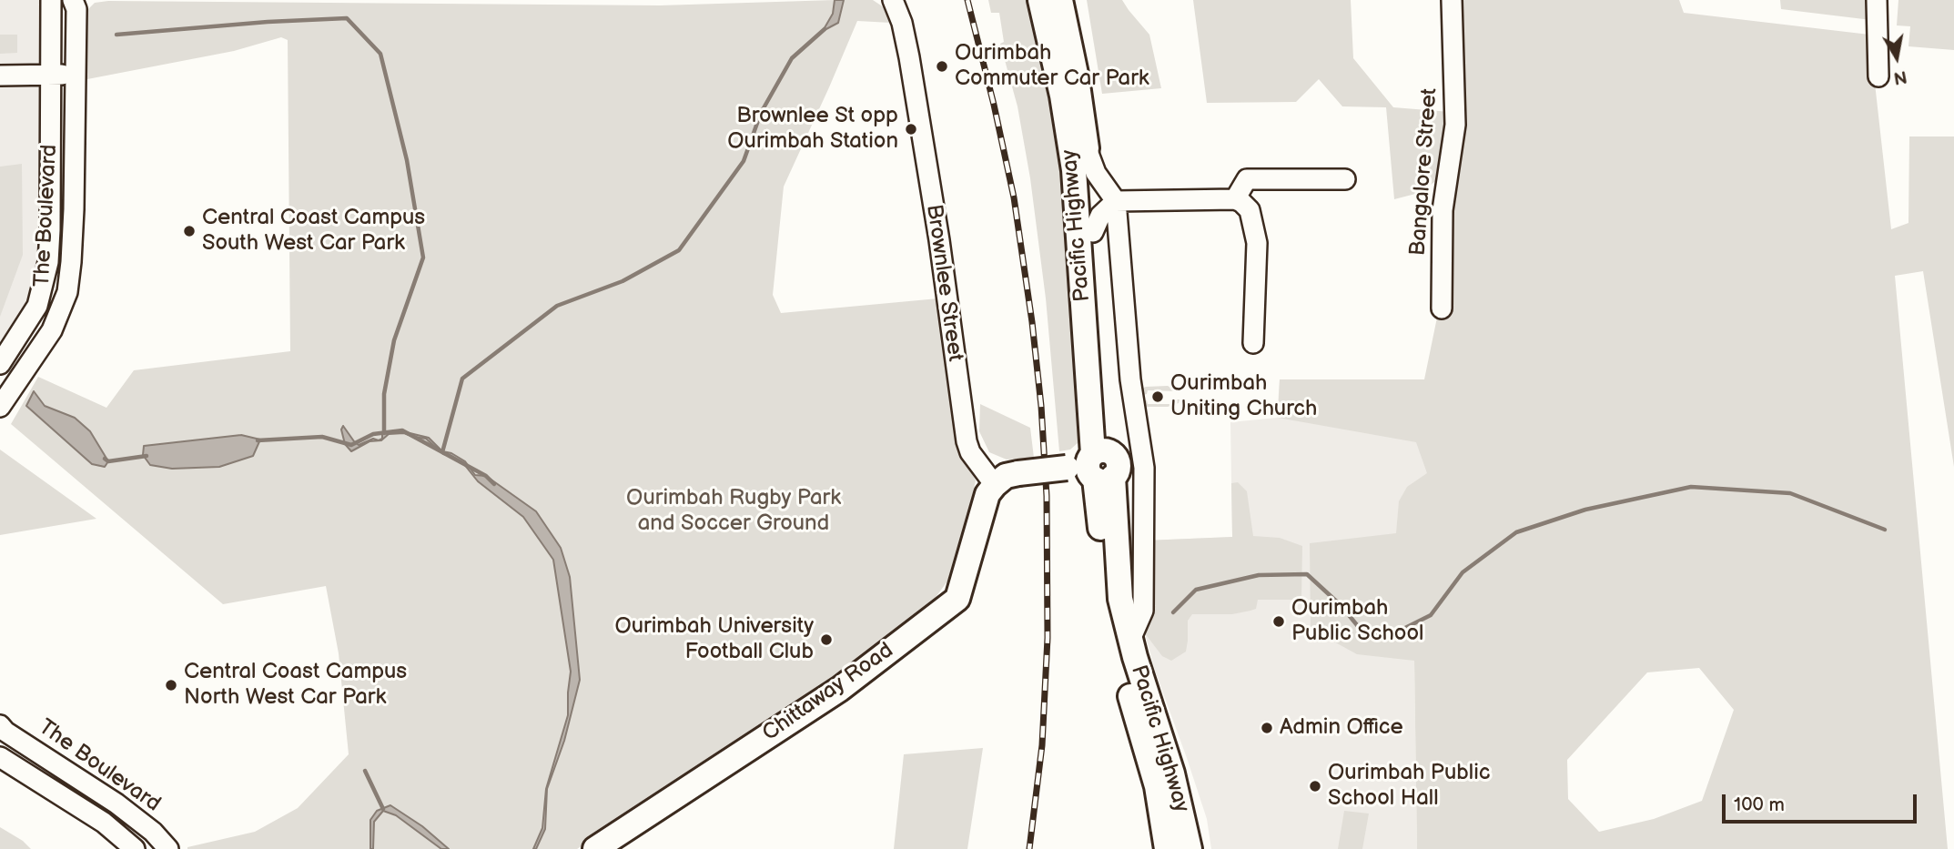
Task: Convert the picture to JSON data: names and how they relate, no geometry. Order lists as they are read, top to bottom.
{
  "streets": {
    "main road": ["Pacific Highway", "Chittaway Road"],
    "street": ["Bangalore Street", "The Boulevard", "Brownlee Street"]
  },
  "crossings": [
    ["Brownlee Street", "Chittaway Road"]
  ],
  "parks": ["Ourimbah Rugby Park and Soccer Ground"],
  "places": [
    "Ourimbah Commuter Car Park",
    "Brownlee St opp Ourimbah Station",
    "Central Coast Campus South West Car Park",
    "Ourimbah Uniting Church",
    "Ourimbah Public School",
    "Ourimbah University Football Club",
    "Central Coast Campus North West Car Park",
    "Admin Office",
    "Ourimbah Public School Hall"
  ],
  "scale_bar": "100 m",
  "north": "bottom"
}
